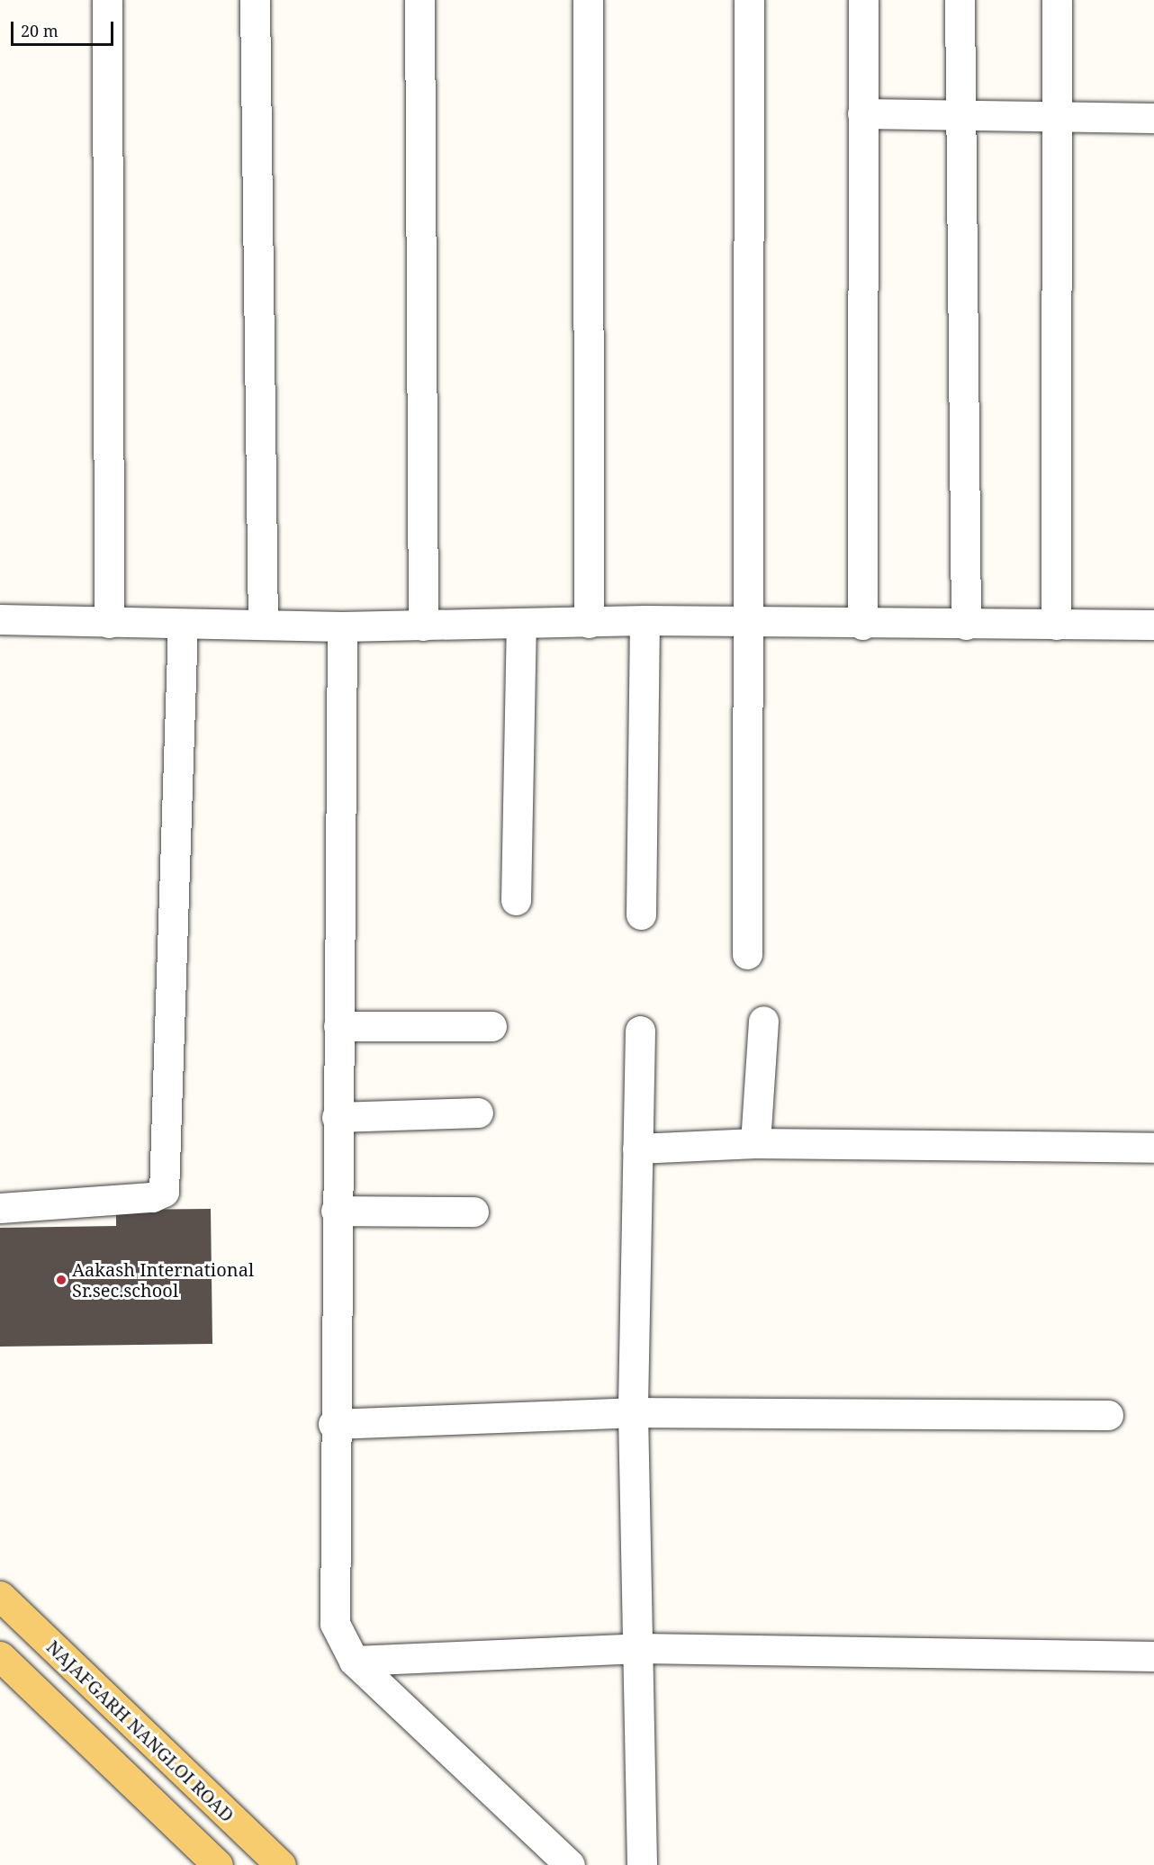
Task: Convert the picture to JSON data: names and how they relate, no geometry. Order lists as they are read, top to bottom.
{
  "streets": {
    "main road": ["NAJAFGARH NANGLOI ROAD"]
  },
  "places": ["Aakash International Sr.sec.school"],
  "scale_bar": "20 m"
}
